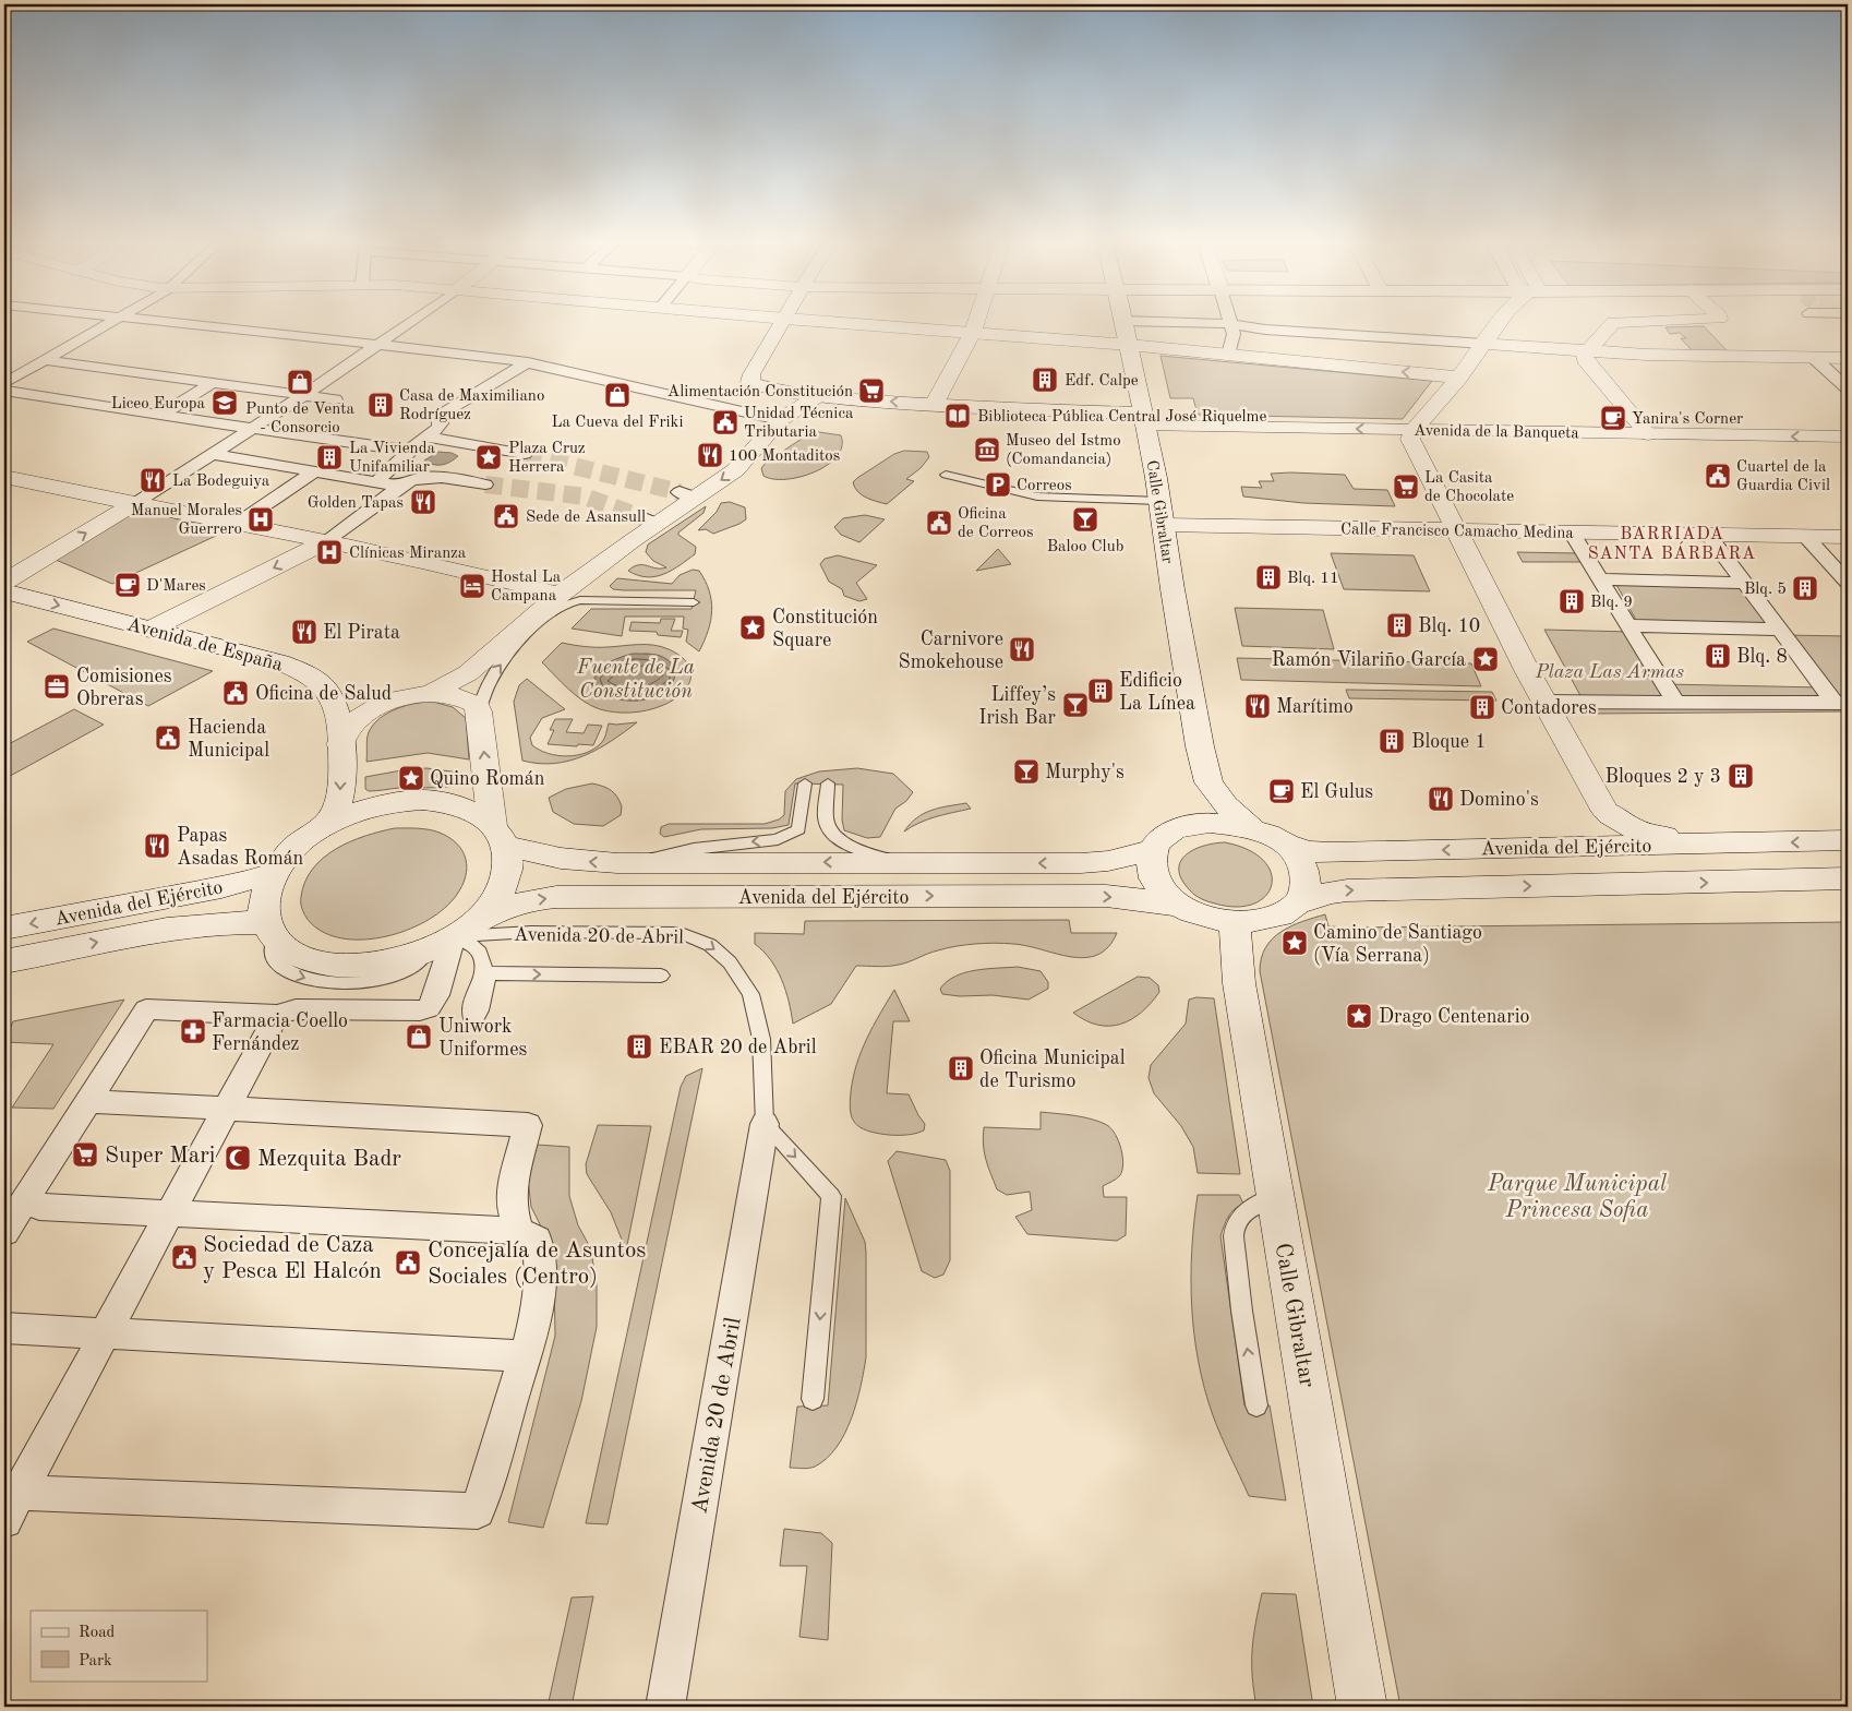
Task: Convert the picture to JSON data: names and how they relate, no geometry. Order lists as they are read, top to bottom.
{
  "streets": {
    "street": [
      "Avenida de la Banqueta",
      "Calle Gibraltar",
      "Calle Francisco Camacho Medina",
      "Avenida de España",
      "Avenida del Ejército",
      "Avenida 20 de Abril"
    ]
  },
  "crossings": [
    ["Avenida de la Banqueta", "Calle Gibraltar"],
    ["Calle Gibraltar", "Calle Francisco Camacho Medina"],
    ["Calle Gibraltar", "Avenida del Ejército"],
    ["Avenida de España", "Avenida del Ejército"],
    ["Avenida del Ejército", "Avenida 20 de Abril"]
  ],
  "districts": ["BARRIADA SANTA BÁRBARA"],
  "water": ["Fuente de La Constitución"],
  "parks": ["Plaza Las Armas", "Parque Municipal Princesa Sofia"],
  "places": {
    "building": [
      "Edf. Calpe",
      "Casa de Maximiliano Rodríguez",
      "La Vivienda Unifamiliar",
      "Blq. 11",
      "Blq. 5",
      "Blq. 9",
      "Blq. 10",
      "Blq. 8",
      "Edificio La Línea",
      "Contadores",
      "Bloque 1",
      "Bloques 2 y 3",
      "EBAR 20 de Abril",
      "Oficina Municipal de Turismo"
    ],
    "shop": ["Punto de Venta - Consorcio", "La Cueva del Friki", "Uniwork Uniformes"],
    "supermarket": ["Alimentación Constitución", "La Casita de Chocolate", "Super Mari"],
    "school or university": ["Liceo Europa"],
    "library": ["Biblioteca Pública Central José Riquelme"],
    "cafe": ["Yanira's Corner", "D'Mares", "El Gulus"],
    "public building": [
      "Unidad Técnica Tributaria",
      "Cuartel de la Guardia Civil",
      "Sede de Asansull",
      "Oficina de Correos",
      "Oficina de Salud",
      "Hacienda Municipal",
      "Sociedad de Caza y Pesca El Halcón",
      "Concejalía de Asuntos Sociales (Centro)"
    ],
    "museum": ["Museo del Istmo (Comandancia)"],
    "restaurant": [
      "100 Montaditos",
      "La Bodeguiya",
      "Golden Tapas",
      "El Pirata",
      "Carnivore Smokehouse",
      "Marítimo",
      "Domino's",
      "Papas Asadas Román"
    ],
    "place": [
      "Plaza Cruz Herrera",
      "Constitución Square",
      "Ramón Vilariño García",
      "Quino Román",
      "Camino de Santiago (Vía Serrana)",
      "Drago Centenario"
    ],
    "parking": ["Correos"],
    "hospital": ["Manuel Morales Guerrero", "Clínicas Miranza"],
    "bar": ["Baloo Club", "Liffey’s Irish Bar", "Murphy's"],
    "hotel": ["Hostal La Campana"],
    "office": ["Comisiones Obreras"],
    "pharmacy": ["Farmacia Coello Fernández"],
    "mosque": ["Mezquita Badr"]
  },
  "legend": ["Road", "Park"]
}
